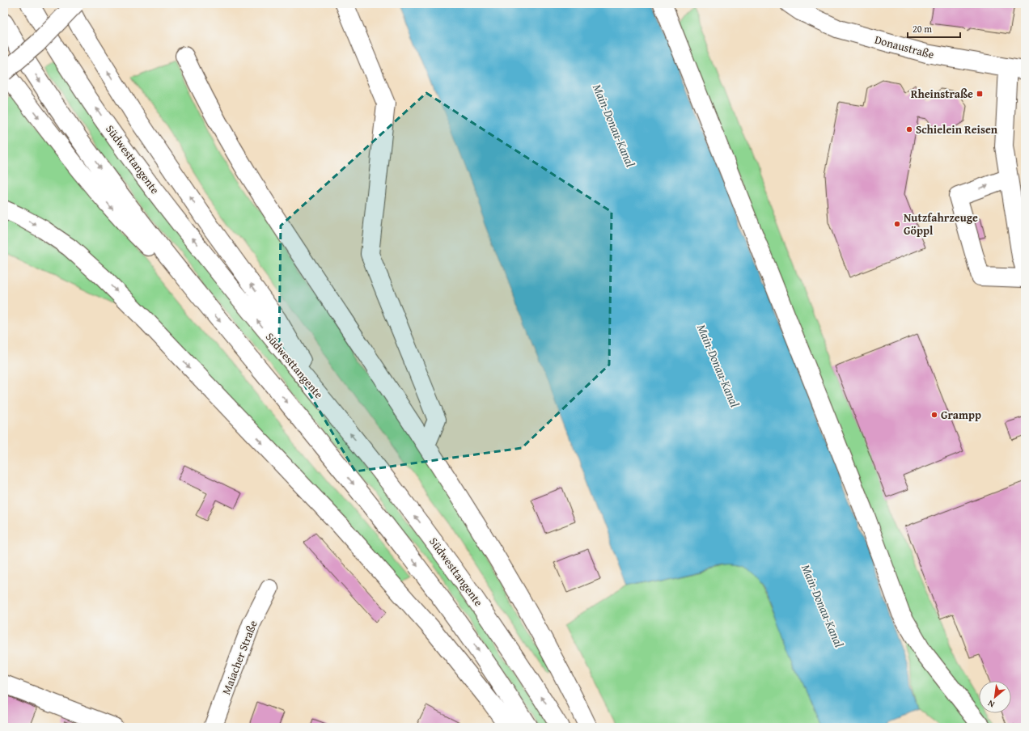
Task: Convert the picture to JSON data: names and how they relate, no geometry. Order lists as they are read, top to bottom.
{
  "streets": {
    "main road": ["Donaustraße", "Südwesttangente", "Maiacher Straße"]
  },
  "water": ["Main-Donau-Kanal"],
  "places": {
    "transit": ["Rheinstraße"],
    "other": ["Schielein Reisen", "Nutzfahrzeuge Göppl", "Grampp"]
  },
  "scale_bar": "20 m",
  "north": "bottom left"
}
